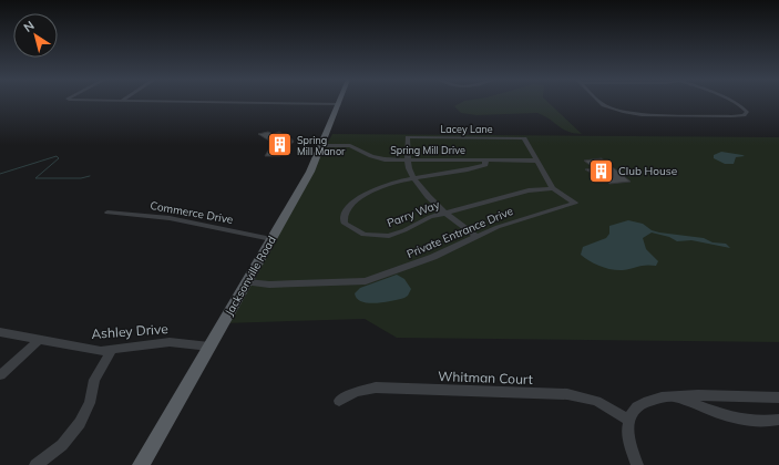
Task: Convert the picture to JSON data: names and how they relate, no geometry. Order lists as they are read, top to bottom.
{
  "streets": {
    "main road": ["Jacksonville Road"],
    "street": [
      "Lacey Lane",
      "Spring Mill Drive",
      "Commerce Drive",
      "Parry Way",
      "Private Entrance Drive",
      "Ashley Drive",
      "Whitman Court"
    ]
  },
  "crossings": [
    ["Lacey Lane", "Spring Mill Drive"],
    ["Spring Mill Drive", "Parry Way"],
    ["Spring Mill Drive", "Jacksonville Road"],
    ["Commerce Drive", "Jacksonville Road"],
    ["Parry Way", "Private Entrance Drive"],
    ["Private Entrance Drive", "Jacksonville Road"],
    ["Jacksonville Road", "Ashley Drive"]
  ],
  "places": {
    "building": ["Spring Mill Manor", "Club House"]
  },
  "north": "top left"
}
